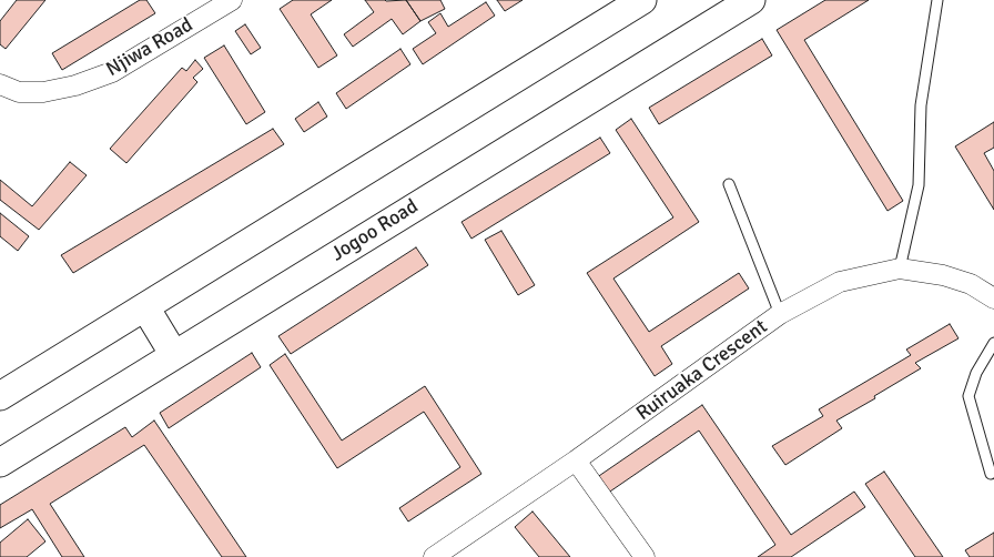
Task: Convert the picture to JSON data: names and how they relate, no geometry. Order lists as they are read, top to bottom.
{
  "streets": {
    "main road": ["Jogoo Road"],
    "street": ["Njiwa Road", "Ruiruaka Crescent"]
  }
}
